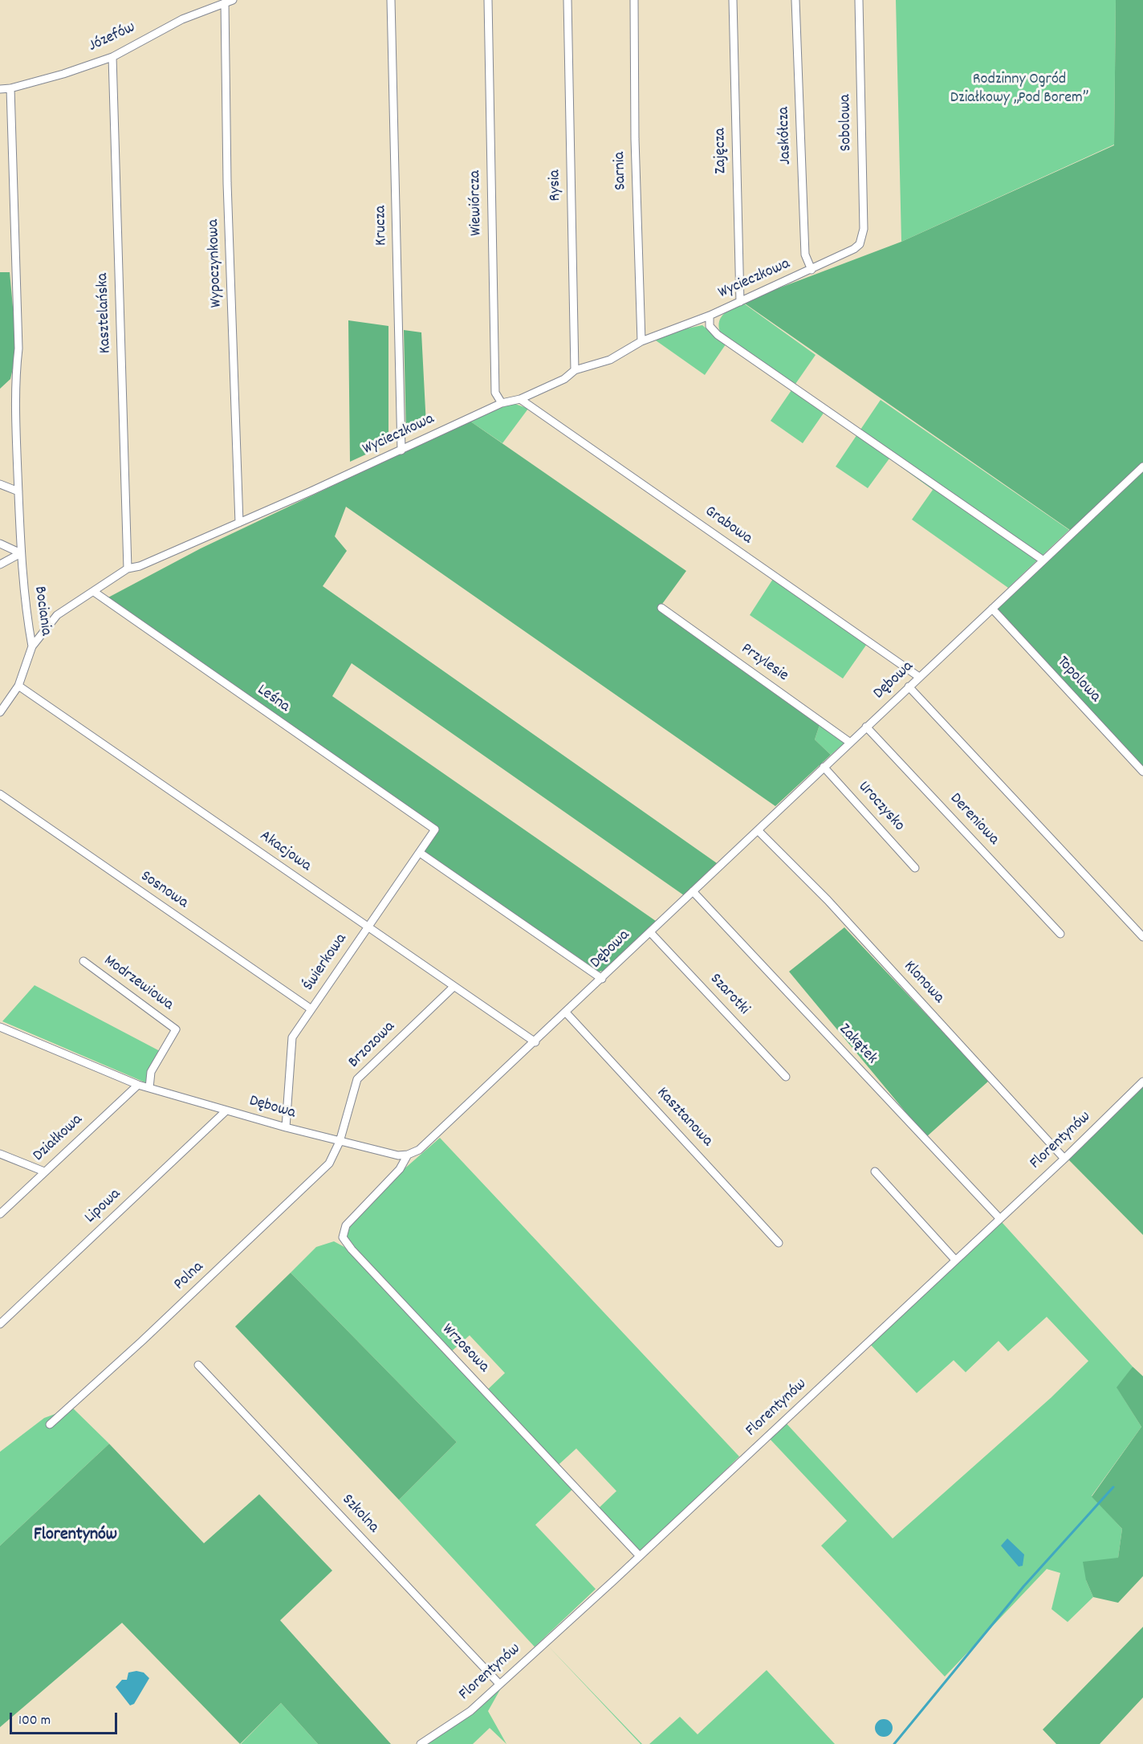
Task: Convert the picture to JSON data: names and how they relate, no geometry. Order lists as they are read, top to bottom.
{
  "streets": {
    "street": [
      "Józefów",
      "Sobolowa",
      "Jaskółcza",
      "Zajęcza",
      "Sarnia",
      "Rysia",
      "Wiewiórcza",
      "Krucza",
      "Wypoczynkowa",
      "Wycieczkowa",
      "Kasztelańska",
      "Grabowa",
      "Bociania",
      "Przylesie",
      "Topolowa",
      "Dębowa",
      "Leśna",
      "Uroczysko",
      "Dereniowa",
      "Akacjowa",
      "Sosnowa",
      "Świerkowa",
      "Klonowa",
      "Modrzewiowa",
      "Szarotki",
      "Zakątek",
      "Brzozowa",
      "Kasztanowa",
      "Działkowa",
      "Florentynów",
      "Lipowa",
      "Polna",
      "Wrzosowa",
      "Szkolna"
    ]
  },
  "crossings": [
    ["Józefów", "Wypoczynkowa"],
    ["Józefów", "Kasztelańska"],
    ["Józefów", "Bociania"],
    ["Sobolowa", "Wycieczkowa"],
    ["Jaskółcza", "Wycieczkowa"],
    ["Zajęcza", "Wycieczkowa"],
    ["Sarnia", "Wycieczkowa"],
    ["Rysia", "Wycieczkowa"],
    ["Wiewiórcza", "Wycieczkowa"],
    ["Krucza", "Wycieczkowa"],
    ["Wypoczynkowa", "Wycieczkowa"],
    ["Wycieczkowa", "Kasztelańska"],
    ["Wycieczkowa", "Grabowa"],
    ["Wycieczkowa", "Bociania"],
    ["Wycieczkowa", "Leśna"],
    ["Wycieczkowa", "Akacjowa"],
    ["Grabowa", "Dębowa"],
    ["Przylesie", "Dębowa"],
    ["Topolowa", "Dębowa"],
    ["Dębowa", "Uroczysko"],
    ["Dębowa", "Dereniowa"],
    ["Dębowa", "Akacjowa"],
    ["Dębowa", "Świerkowa"],
    ["Dębowa", "Klonowa"],
    ["Dębowa", "Modrzewiowa"],
    ["Dębowa", "Szarotki"],
    ["Dębowa", "Zakątek"],
    ["Dębowa", "Brzozowa"],
    ["Dębowa", "Kasztanowa"],
    ["Dębowa", "Działkowa"],
    ["Dębowa", "Lipowa"],
    ["Dębowa", "Polna"],
    ["Dębowa", "Wrzosowa"],
    ["Leśna", "Świerkowa"],
    ["Akacjowa", "Świerkowa"],
    ["Akacjowa", "Brzozowa"],
    ["Sosnowa", "Świerkowa"],
    ["Klonowa", "Florentynów"],
    ["Zakątek", "Florentynów"],
    ["Brzozowa", "Polna"],
    ["Florentynów", "Wrzosowa"],
    ["Florentynów", "Szkolna"]
  ],
  "districts": ["Florentynów"],
  "parks": ["Rodzinny Ogród Działkowy „Pod Borem”"],
  "scale_bar": "100 m"
}
